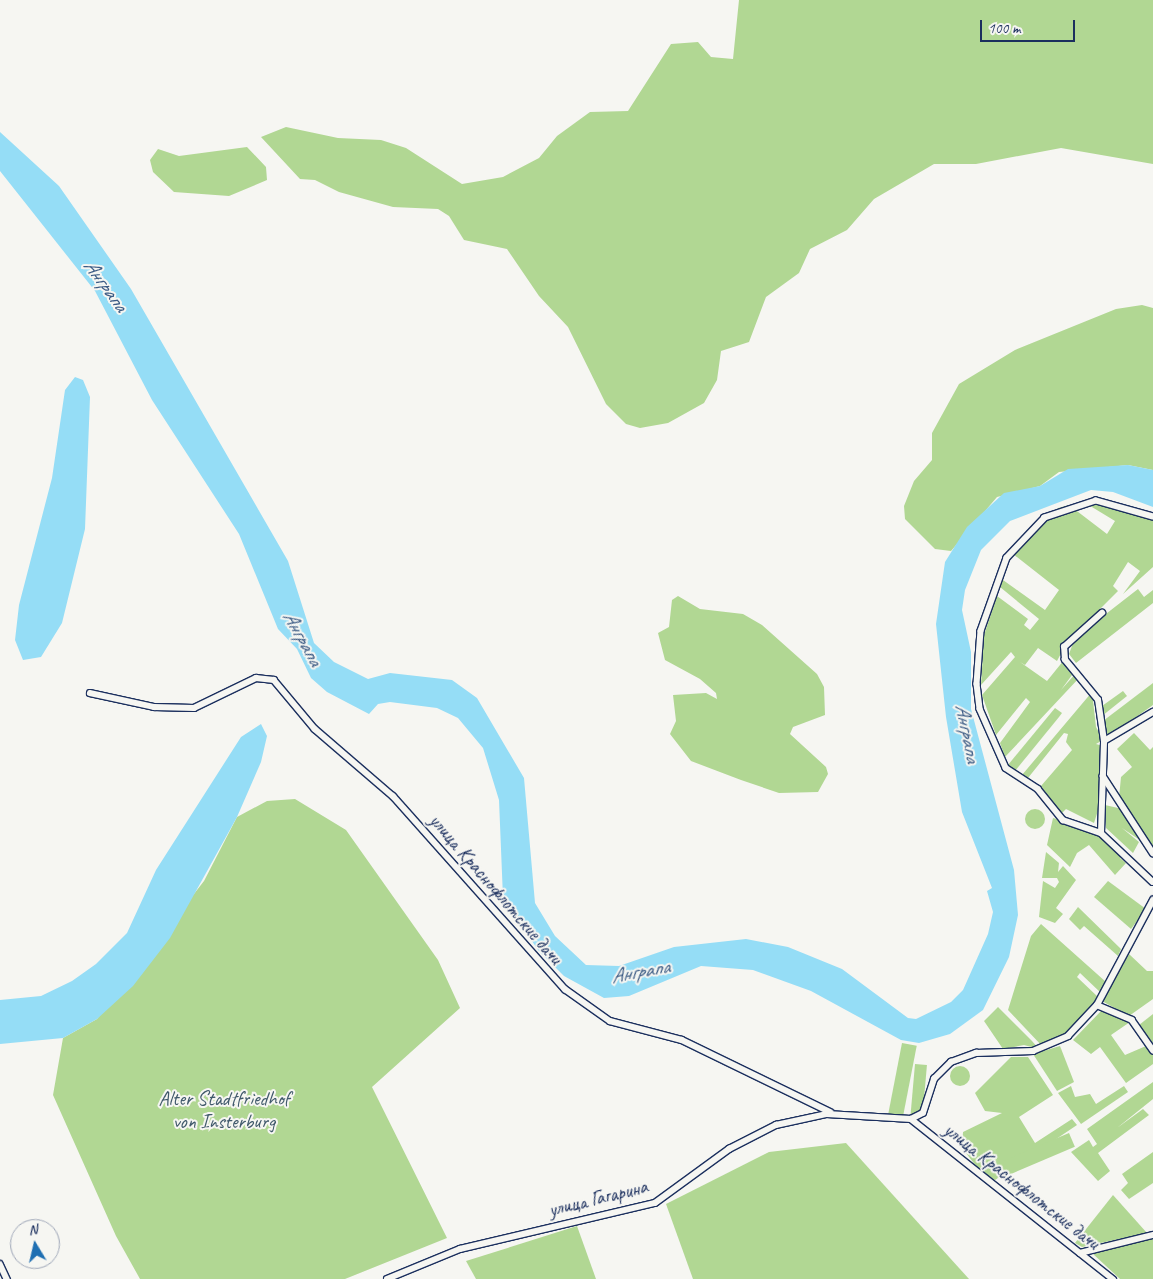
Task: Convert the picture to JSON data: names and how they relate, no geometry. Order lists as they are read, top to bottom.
{
  "streets": {
    "street": ["улица Краснофлотские дачи", "улица Гагарина"]
  },
  "crossings": [
    ["улица Краснофлотские дачи", "улица Гагарина"]
  ],
  "water": ["Анграпа"],
  "parks": ["Alter Stadtfriedhof von Insterburg"],
  "scale_bar": "100 m",
  "north": "top"
}
